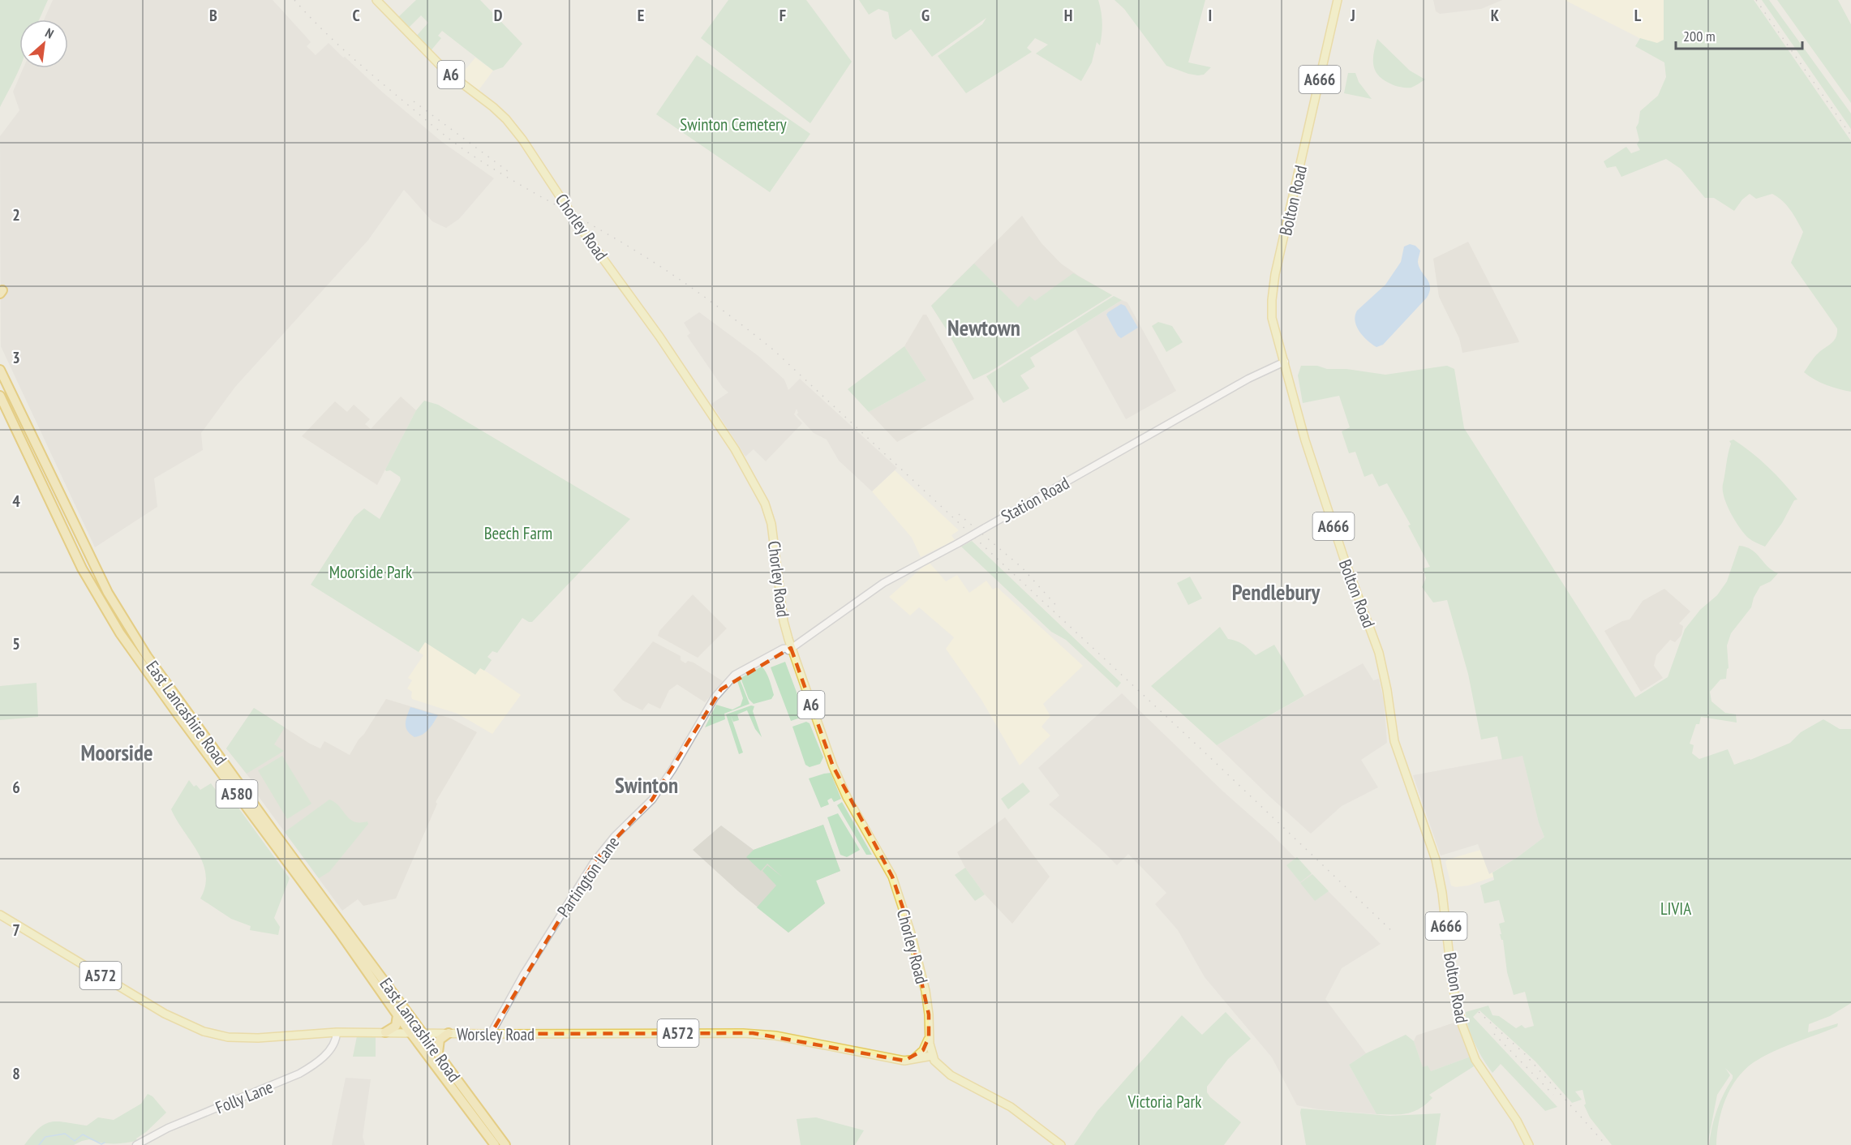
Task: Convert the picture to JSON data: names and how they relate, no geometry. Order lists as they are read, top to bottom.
{
  "streets": {
    "highway": ["East Lancashire Road", "A580"],
    "main road": [
      "A6",
      "A666",
      "Bolton Road",
      "Chorley Road",
      "Station Road",
      "Partington Lane",
      "A572",
      "Worsley Road",
      "Folly Lane"
    ]
  },
  "crossings": [
    ["Bolton Road", "Station Road"],
    ["Chorley Road", "Station Road"],
    ["Chorley Road", "Partington Lane"],
    ["Chorley Road", "Worsley Road"],
    ["Station Road", "Partington Lane"],
    ["East Lancashire Road", "Worsley Road"],
    ["Partington Lane", "Worsley Road"],
    ["Worsley Road", "Folly Lane"]
  ],
  "districts": [
    "Newtown",
    "Pendlebury",
    "Moorside",
    "Swinton"
  ],
  "parks": [
    "Swinton Cemetery",
    "Beech Farm",
    "Moorside Park",
    "LIVIA",
    "Victoria Park"
  ],
  "scale_bar": "200 m",
  "north": "top right",
  "grid": {
    "columns": [
      "B",
      "C",
      "D",
      "E",
      "F",
      "G",
      "H",
      "I",
      "J",
      "K",
      "L"
    ],
    "rows": [
      "2",
      "3",
      "4",
      "5",
      "6",
      "7",
      "8"
    ]
  }
}
